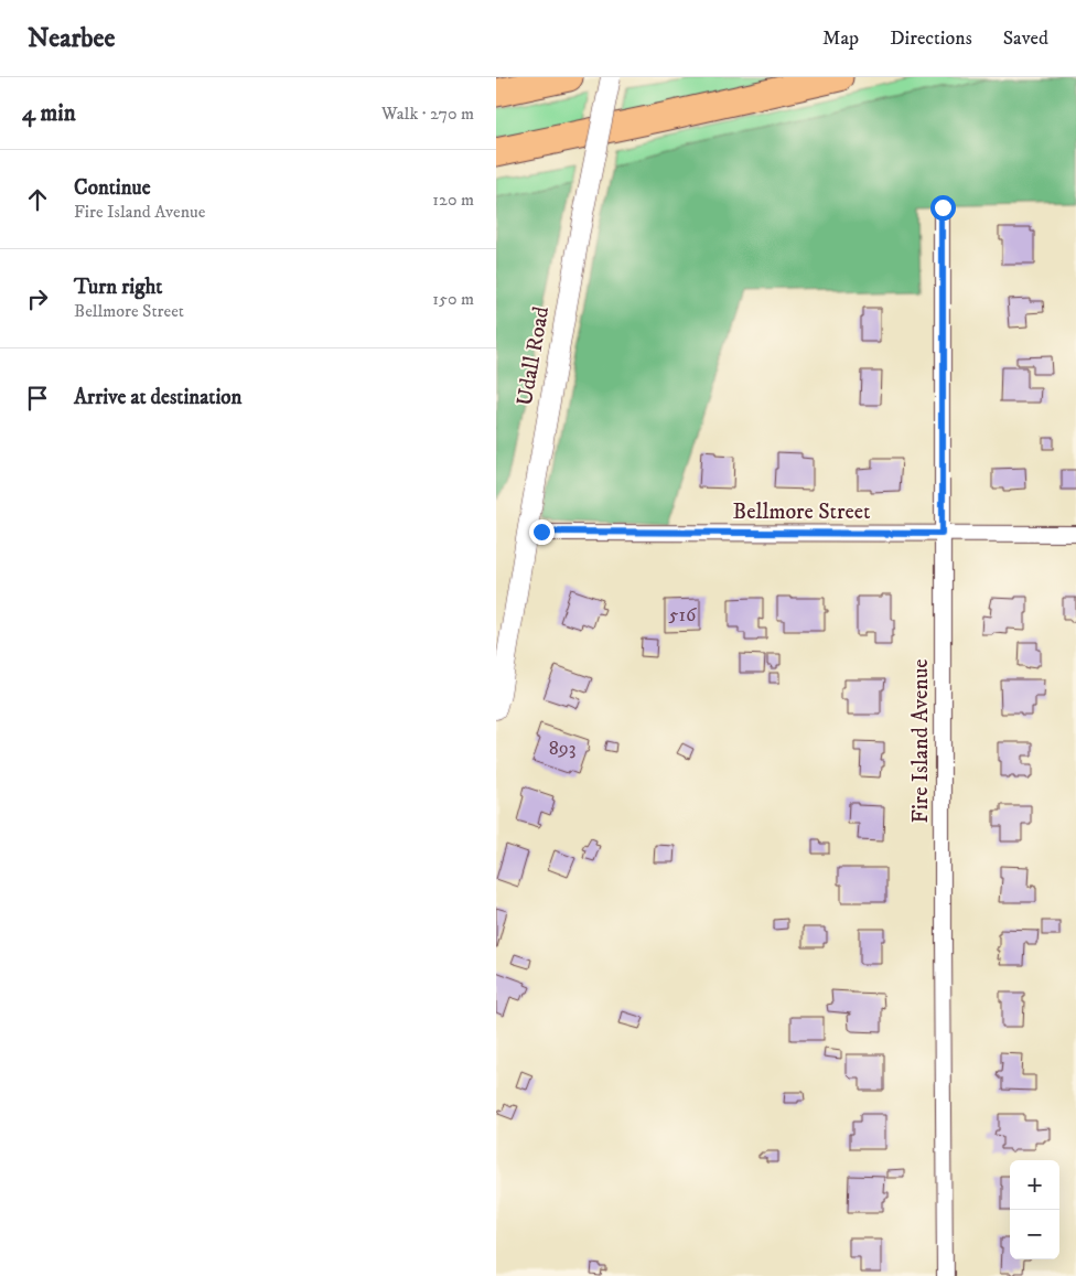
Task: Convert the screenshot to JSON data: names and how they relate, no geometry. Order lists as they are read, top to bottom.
{
  "streets": {
    "street": ["Udall Road", "Bellmore Street", "Fire Island Avenue"]
  },
  "crossings": [
    ["Udall Road", "Bellmore Street"],
    ["Bellmore Street", "Fire Island Avenue"]
  ],
  "house_numbers": ["516", "893"],
  "page": {
    "header": "Nearbee",
    "nav": ["Map", "Directions", "Saved"],
    "heading": ["4 min", "Walk · 270 m"],
    "list": [
      ["Continue", "Fire Island Avenue", "120 m"],
      ["Turn right", "Bellmore Street", "150 m"],
      "Arrive at destination"
    ],
    "map_buttons": ["+", "−"]
  }
}
